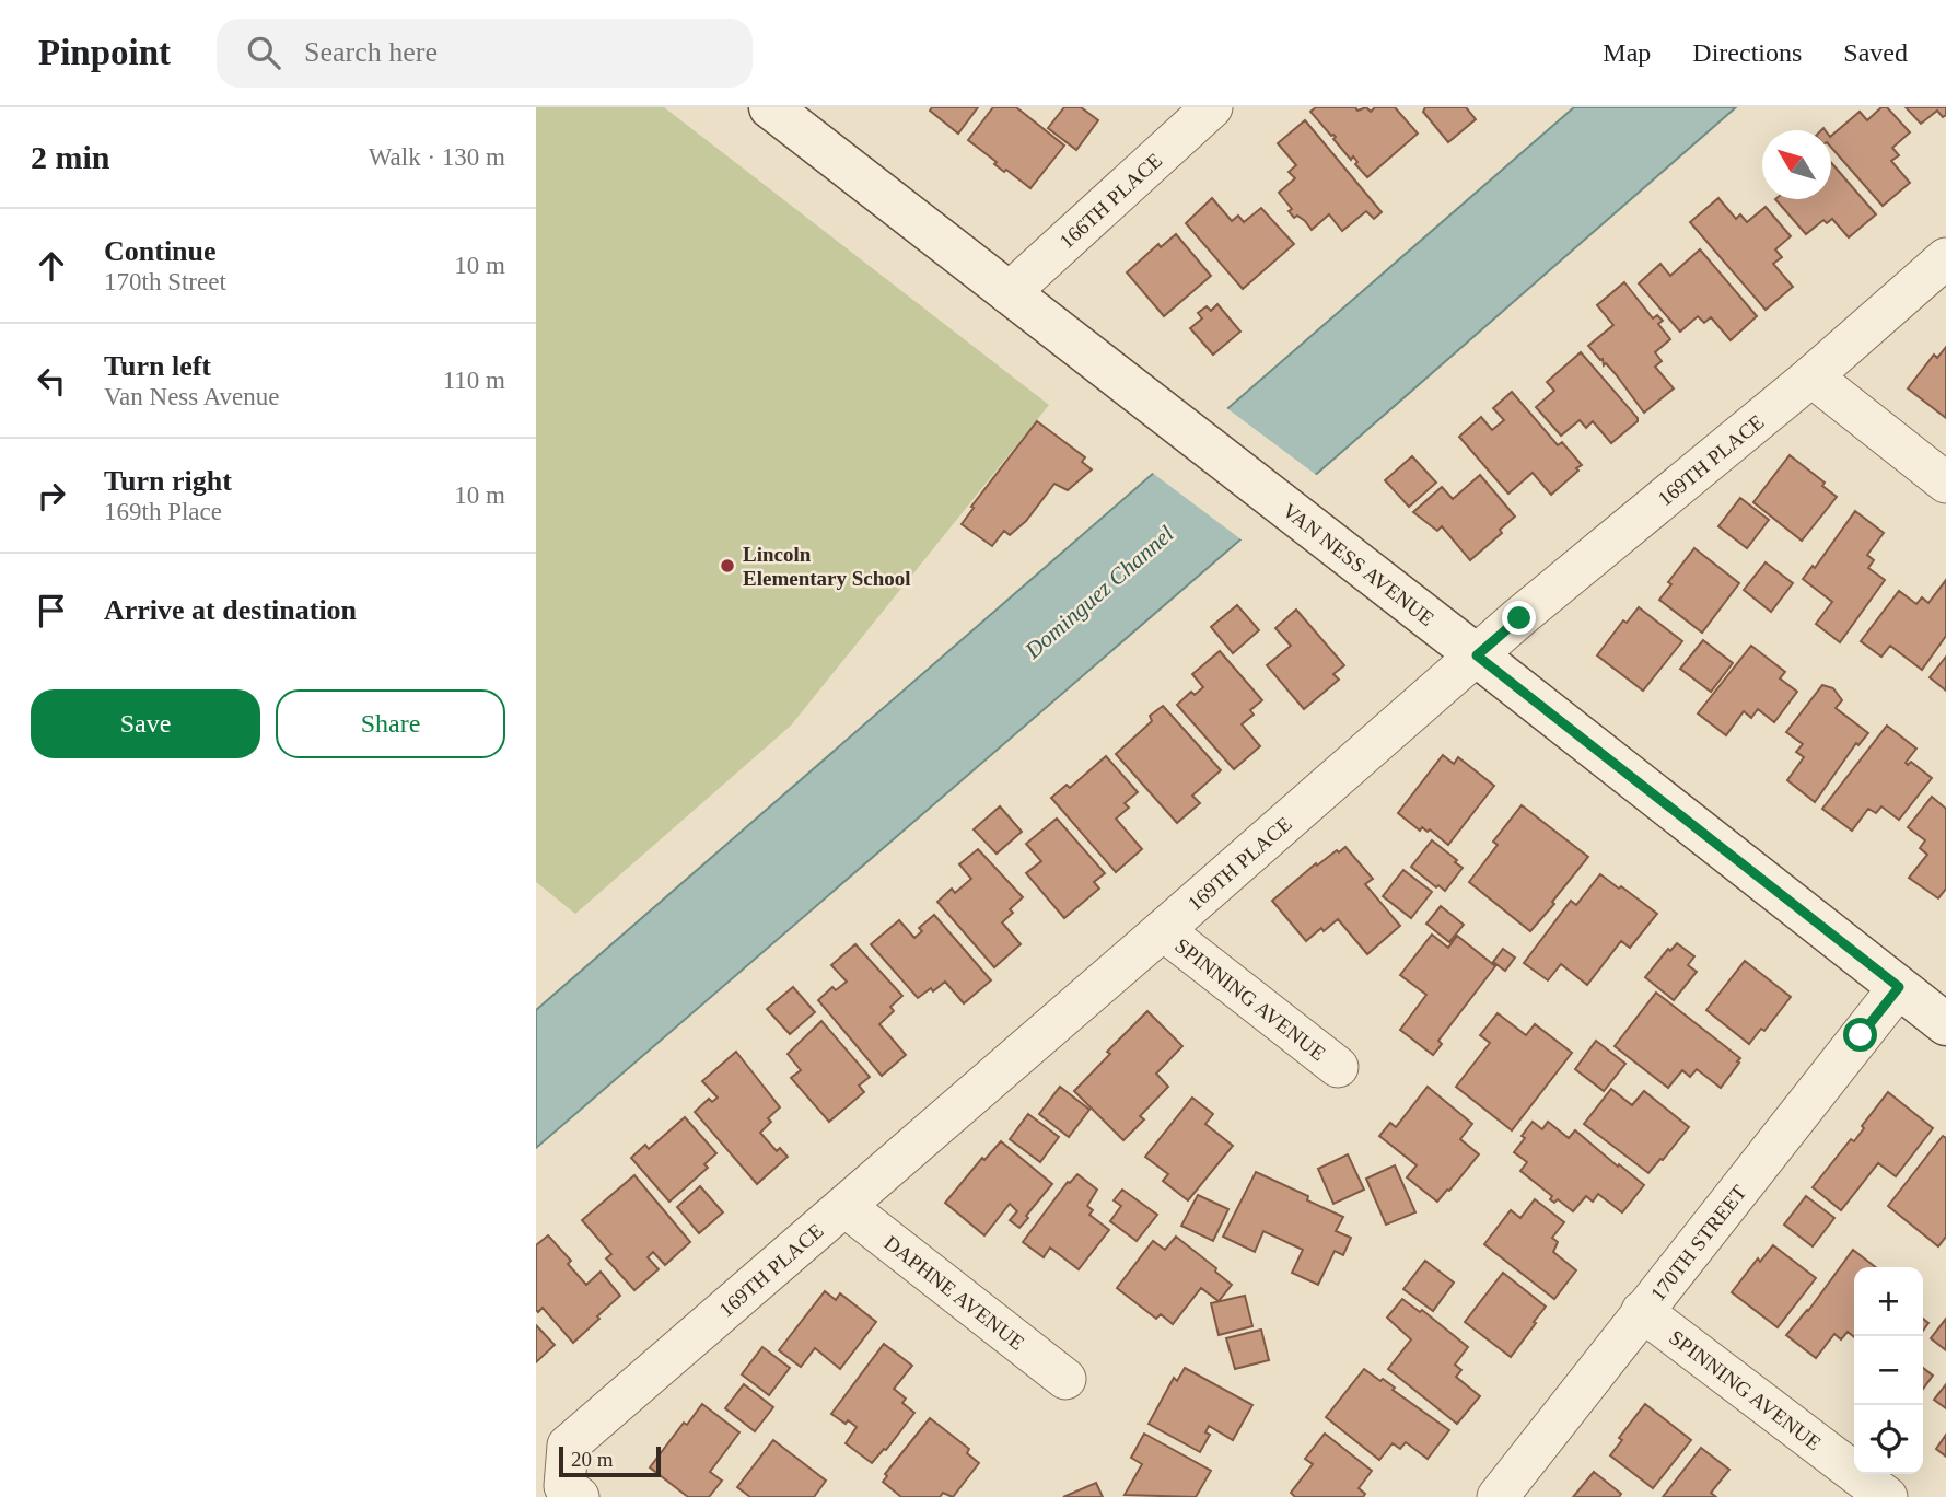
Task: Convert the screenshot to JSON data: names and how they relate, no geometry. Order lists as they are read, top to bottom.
{
  "streets": {
    "main road": ["VAN NESS AVENUE"],
    "street": [
      "166TH PLACE",
      "169TH PLACE",
      "SPINNING AVENUE",
      "170TH STREET",
      "DAPHNE AVENUE"
    ]
  },
  "crossings": [
    ["166TH PLACE", "VAN NESS AVENUE"],
    ["169TH PLACE", "VAN NESS AVENUE"],
    ["169TH PLACE", "SPINNING AVENUE"],
    ["169TH PLACE", "DAPHNE AVENUE"],
    ["VAN NESS AVENUE", "170TH STREET"],
    ["SPINNING AVENUE", "170TH STREET"]
  ],
  "water": ["Dominguez Channel"],
  "places": ["Lincoln Elementary School"],
  "scale_bar": "20 m",
  "north": "top left",
  "page": {
    "header": "Pinpoint",
    "search": "Search here",
    "nav": ["Map", "Directions", "Saved"],
    "heading": ["2 min", "Walk · 130 m"],
    "list": [
      ["Continue", "170th Street", "10 m"],
      ["Turn left", "Van Ness Avenue", "110 m"],
      ["Turn right", "169th Place", "10 m"],
      "Arrive at destination"
    ],
    "buttons": ["Save", "Share"],
    "map_buttons": ["+", "−"],
    "scale": "20 m"
  }
}
